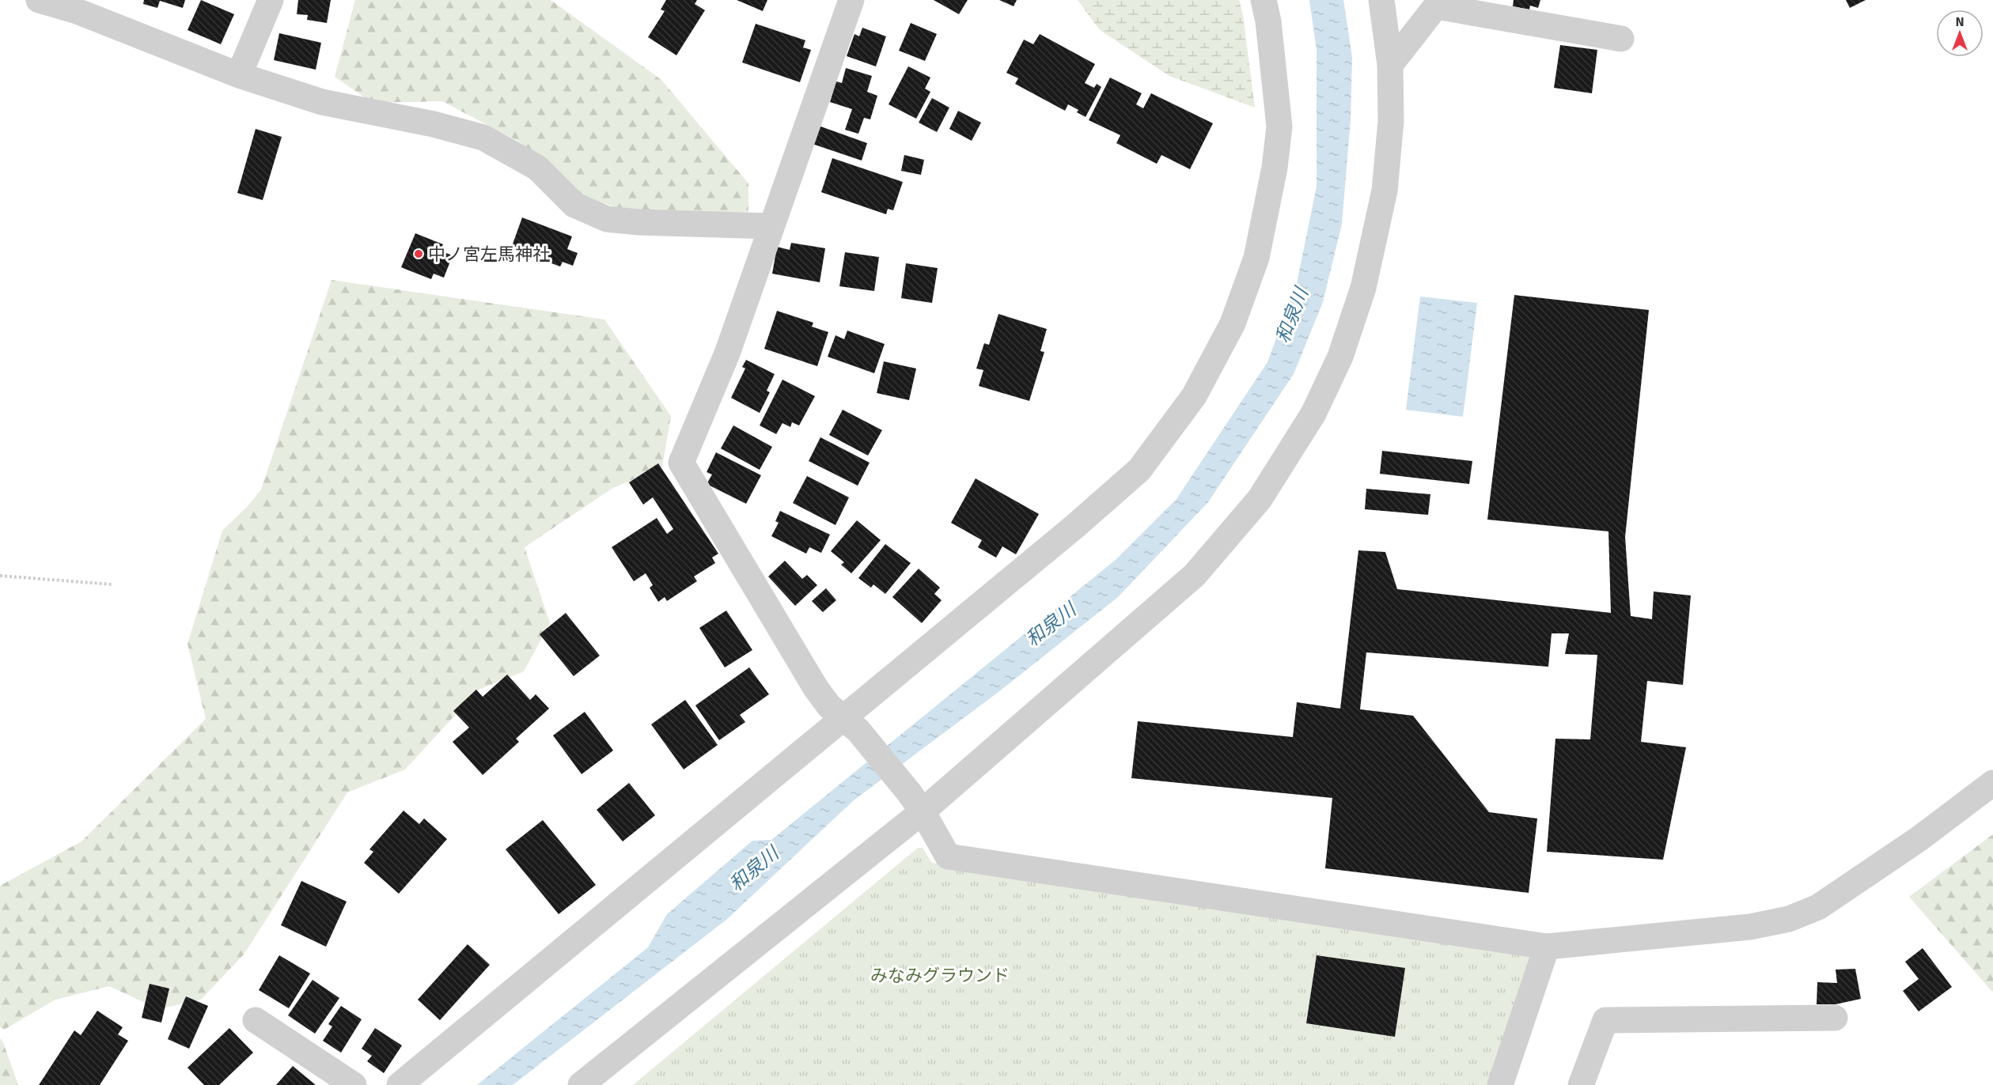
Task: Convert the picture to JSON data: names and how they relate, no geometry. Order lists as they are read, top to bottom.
{
  "water": ["和泉川"],
  "parks": ["みなみグラウンド"],
  "places": ["中ノ宮左馬神社"],
  "north": "top"
}
